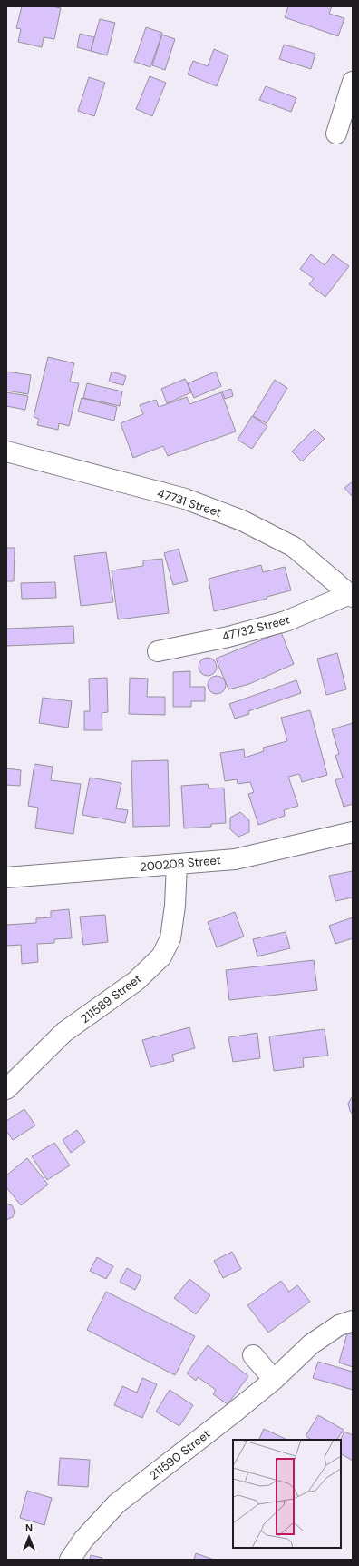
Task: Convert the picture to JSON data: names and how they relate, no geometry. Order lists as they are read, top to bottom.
{
  "streets": {
    "street": [
      "47731 Street",
      "47732 Street",
      "200208 Street",
      "211589 Street",
      "211590 Street"
    ]
  },
  "crossings": [
    ["47731 Street", "47732 Street"],
    ["200208 Street", "211589 Street"]
  ],
  "north": "top"
}
